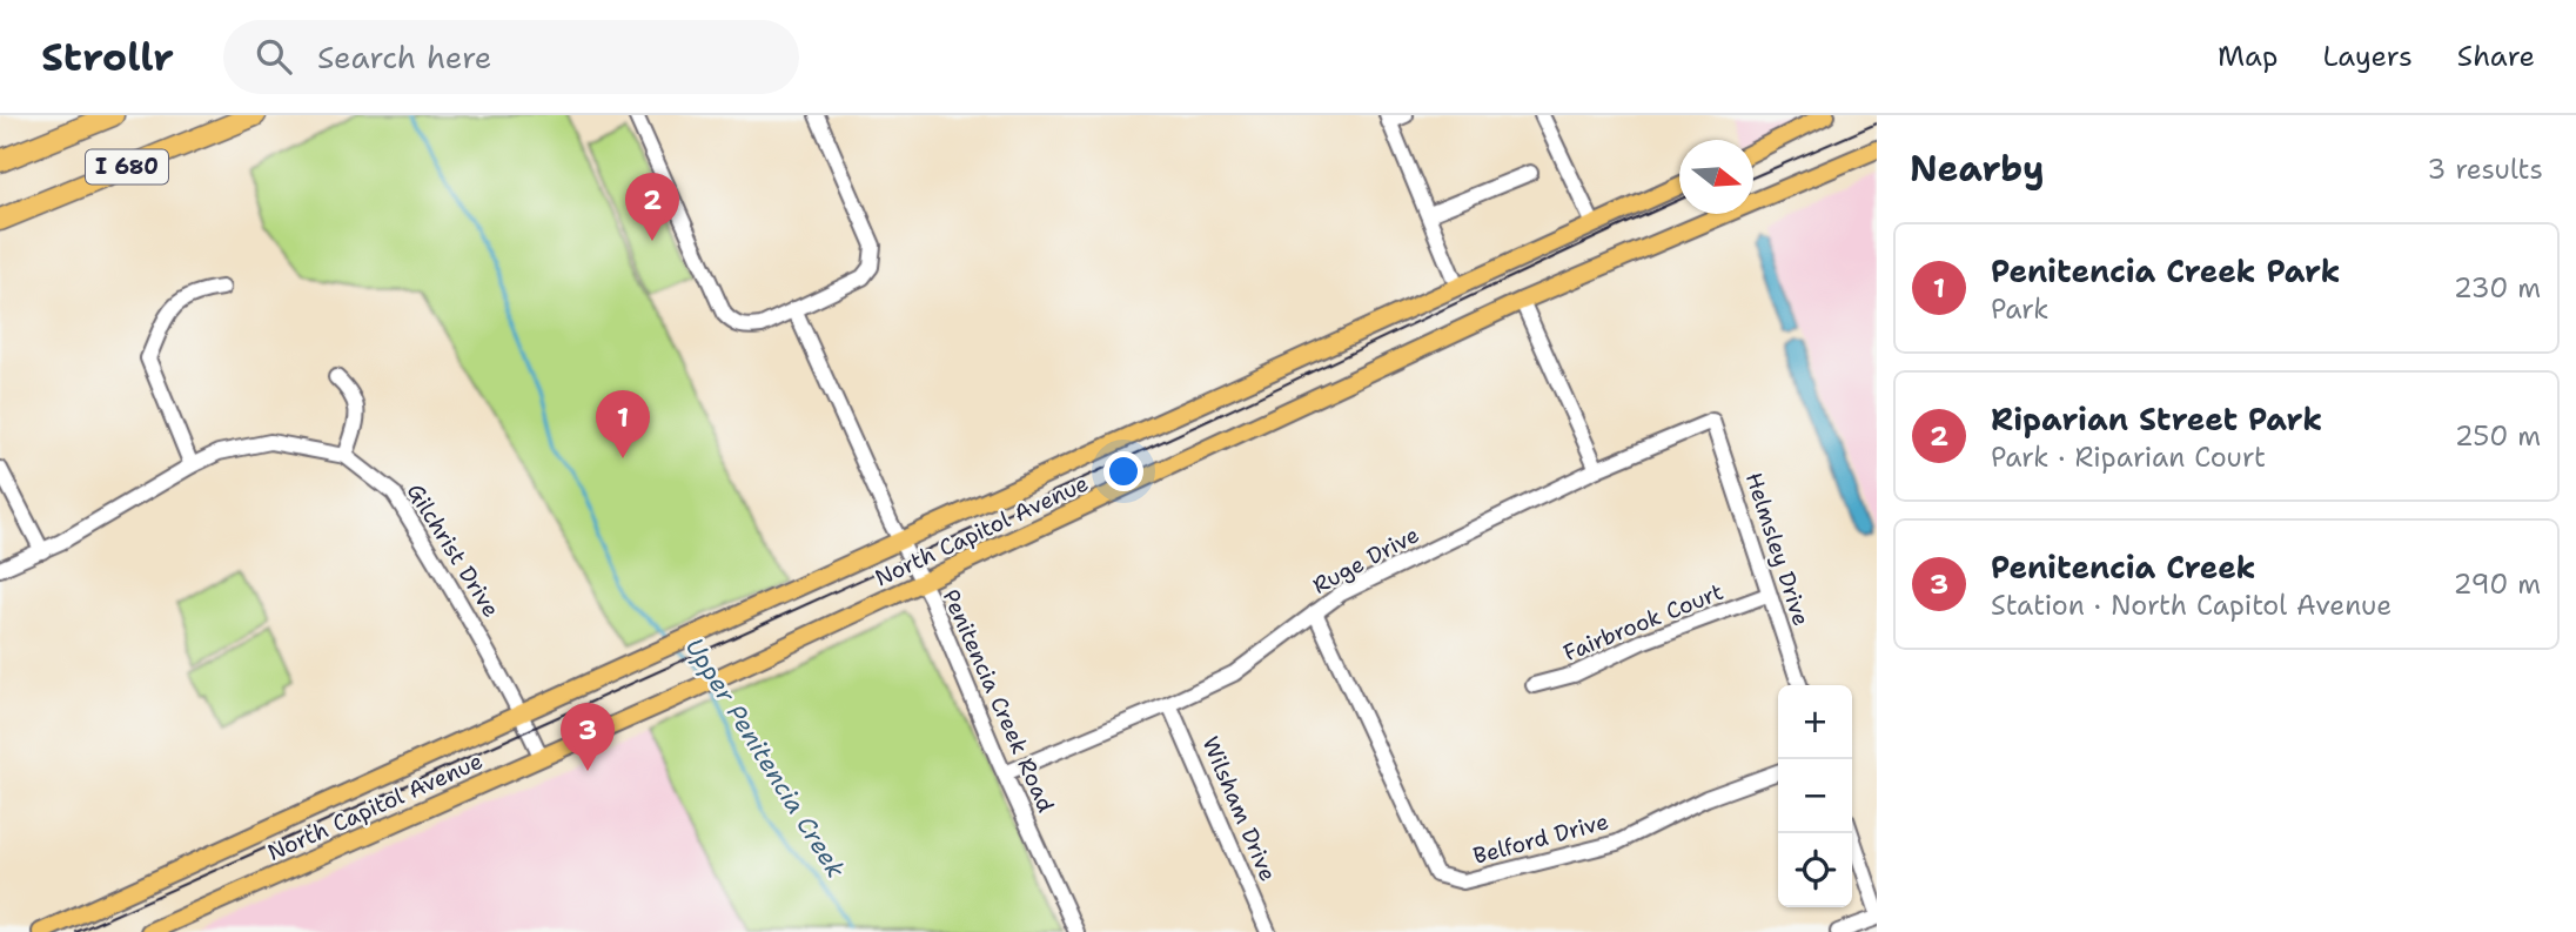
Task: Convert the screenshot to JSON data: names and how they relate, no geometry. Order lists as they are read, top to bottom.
{
  "streets": {
    "highway": ["I 680"],
    "main road": ["North Capitol Avenue"],
    "street": [
      "Helmsley Drive",
      "Gilchrist Drive",
      "Ruge Drive",
      "Fairbrook Court",
      "Penitencia Creek Road",
      "Wilsham Drive",
      "Belford Drive"
    ]
  },
  "crossings": [
    ["North Capitol Avenue", "Gilchrist Drive"],
    ["North Capitol Avenue", "Penitencia Creek Road"],
    ["Helmsley Drive", "Ruge Drive"],
    ["Helmsley Drive", "Fairbrook Court"],
    ["Ruge Drive", "Penitencia Creek Road"],
    ["Ruge Drive", "Wilsham Drive"],
    ["Ruge Drive", "Belford Drive"]
  ],
  "water": ["Upper Penitencia Creek"],
  "north": "right",
  "page": {
    "header": "Strollr",
    "search": "Search here",
    "nav": ["Map", "Layers", "Share"],
    "heading": ["Nearby", "3 results"],
    "pins": ["2", "1", "3"],
    "list": [
      {
        "mark": "1",
        "name": "Penitencia Creek Park",
        "note": "Park",
        "value": "230 m"
      },
      {
        "mark": "2",
        "name": "Riparian Street Park",
        "note": "Park · Riparian Court",
        "value": "250 m"
      },
      {
        "mark": "3",
        "name": "Penitencia Creek",
        "note": "Station · North Capitol Avenue",
        "value": "290 m"
      }
    ],
    "map_buttons": ["+", "−"]
  }
}
